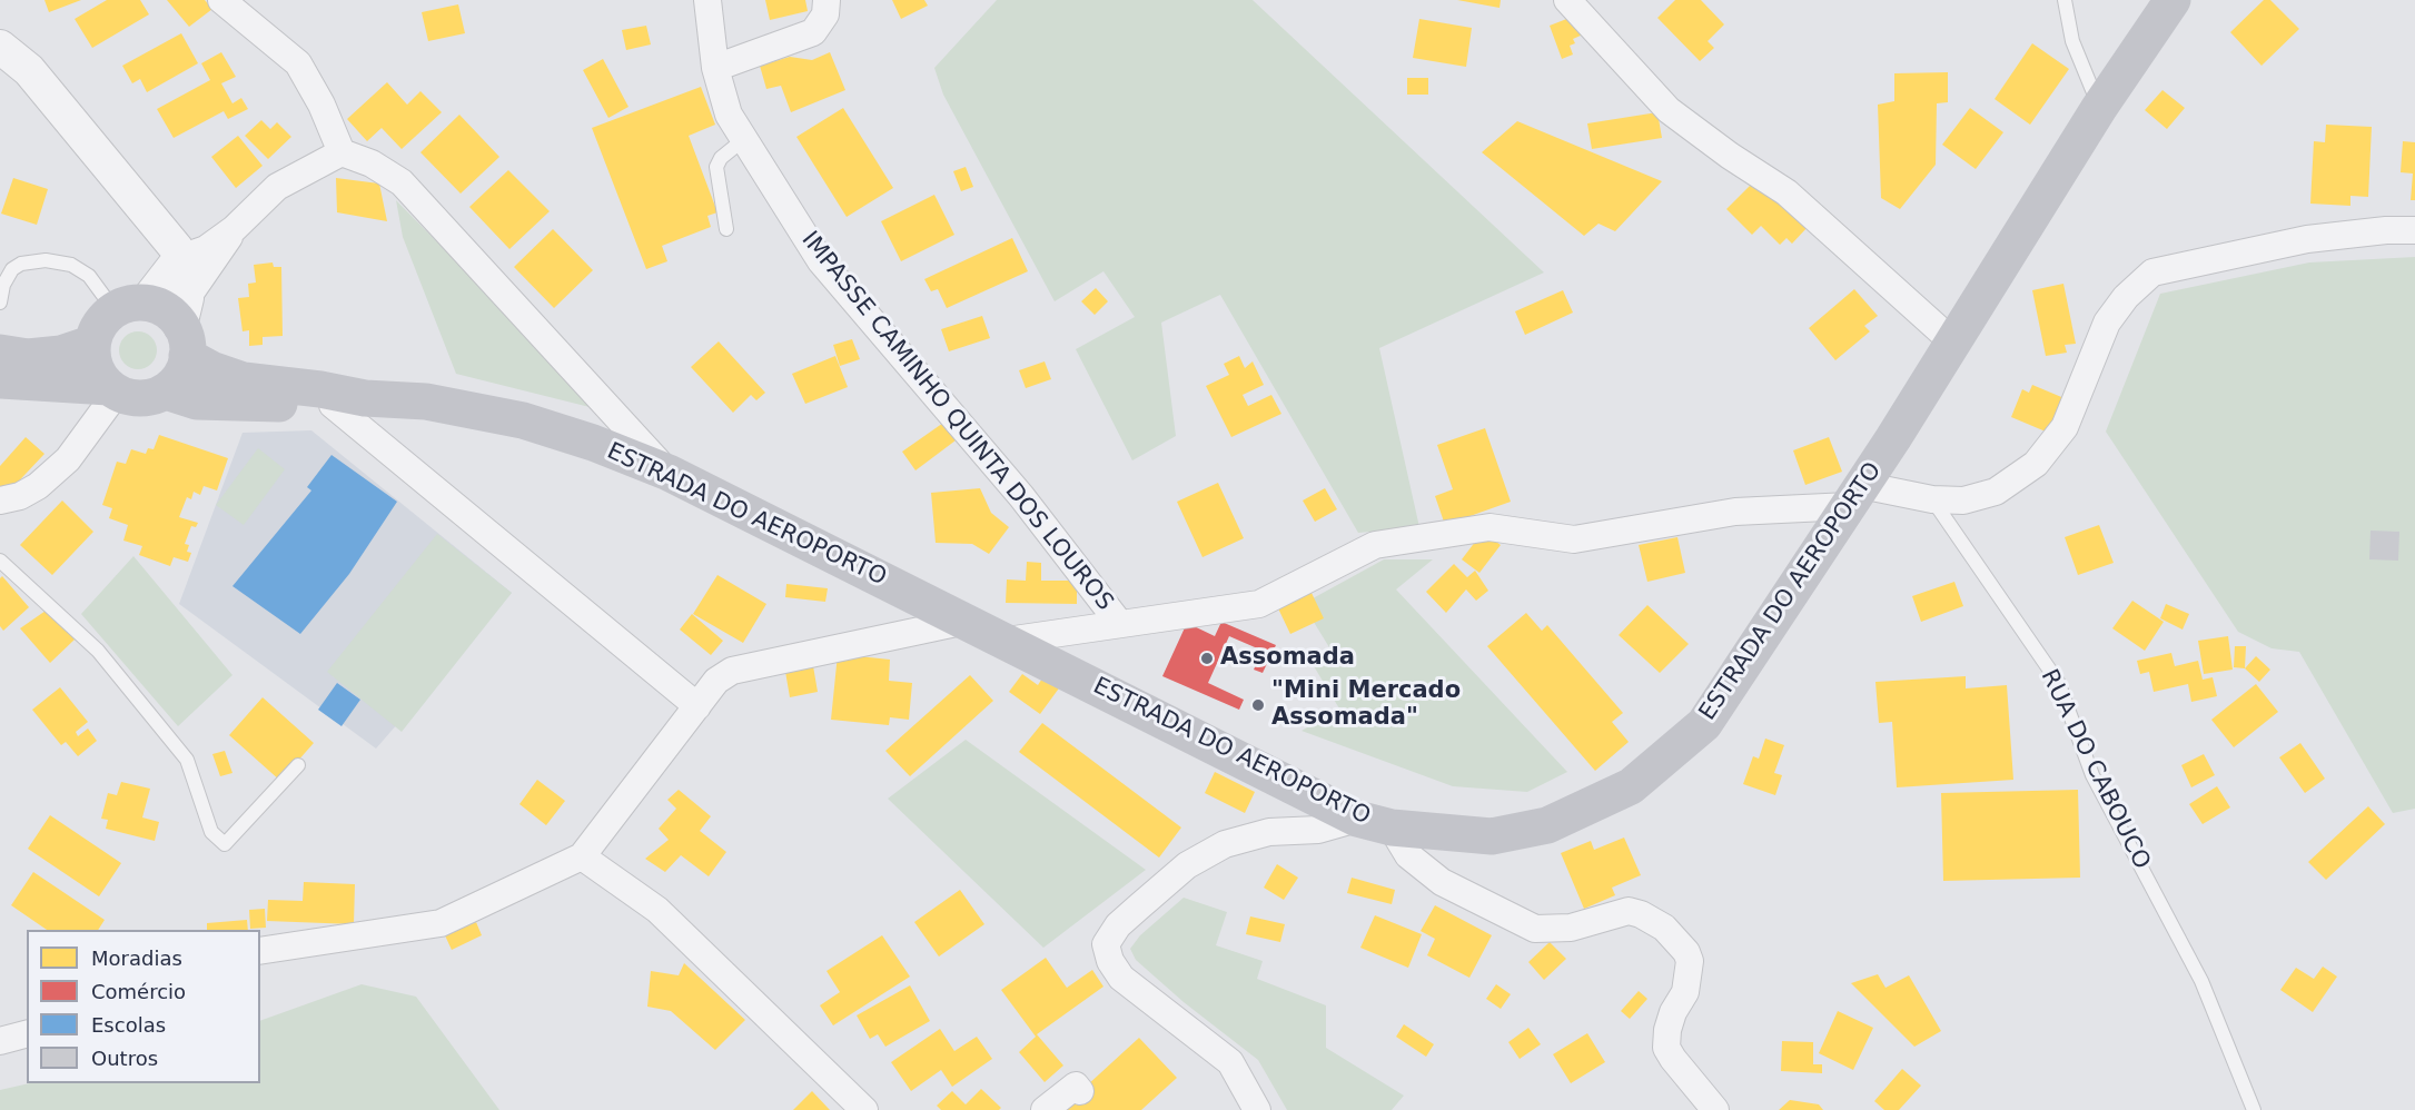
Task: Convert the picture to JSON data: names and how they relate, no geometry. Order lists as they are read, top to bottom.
{
  "streets": {
    "main road": ["ESTRADA DO AEROPORTO"],
    "street": ["IMPASSE CAMINHO QUINTA DOS LOUROS"],
    "lane": ["RUA DO CABOUCO"]
  },
  "places": ["Assomada", "\"Mini Mercado Assomada\""],
  "legend": [
    "Moradias",
    "Comércio",
    "Escolas",
    "Outros"
  ]
}
